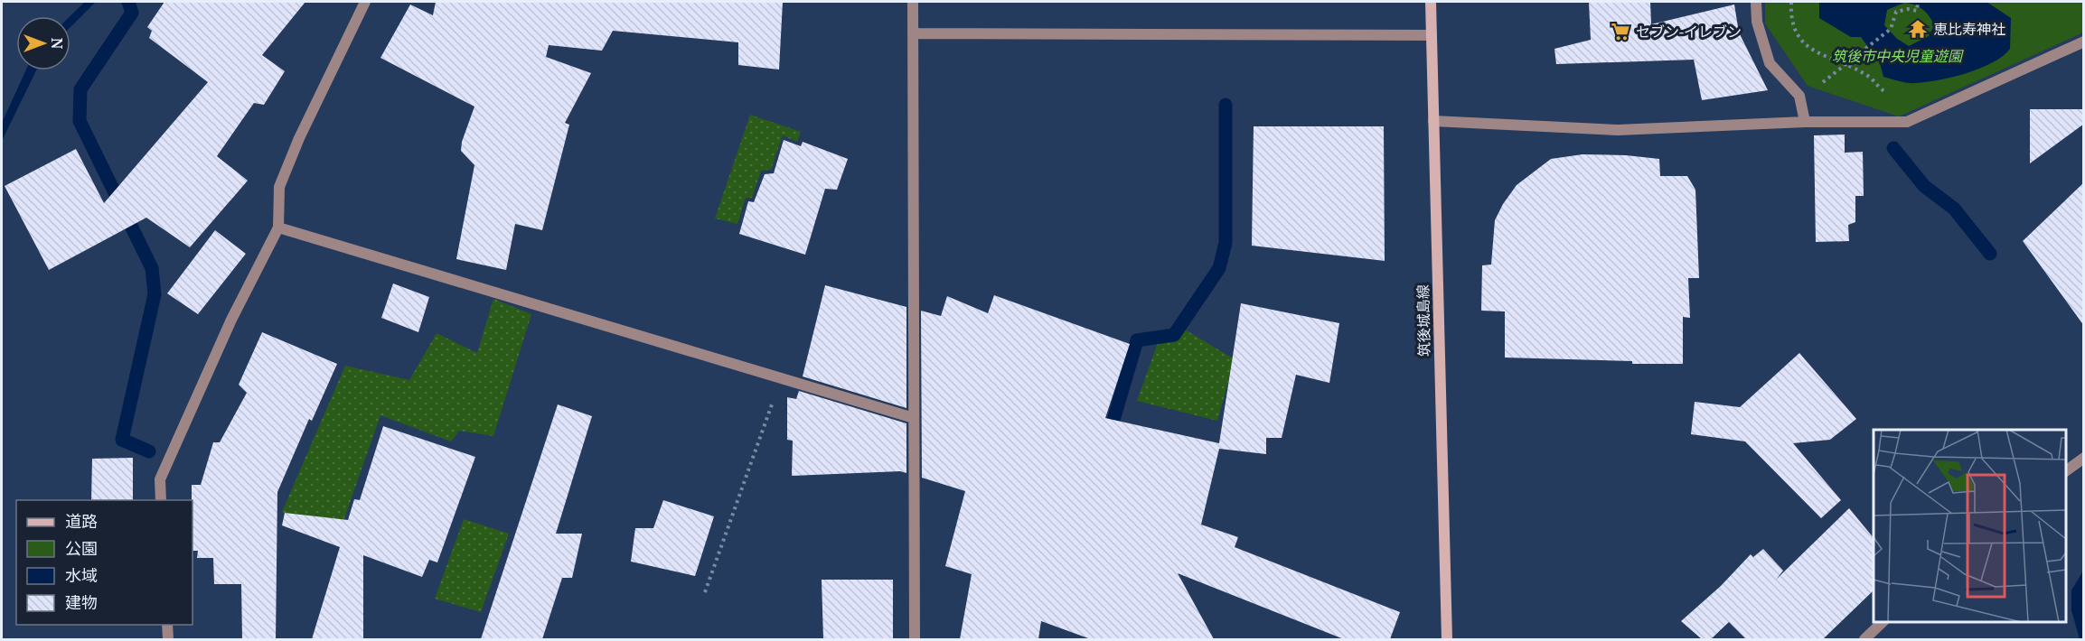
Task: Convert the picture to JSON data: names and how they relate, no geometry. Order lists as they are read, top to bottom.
{
  "streets": {
    "main road": ["筑後城島線"]
  },
  "parks": ["筑後市中央児童遊園"],
  "places": {
    "temple": ["恵比寿神社"],
    "supermarket": ["セブン-イレブン"]
  },
  "legend": [
    "道路",
    "公園",
    "水域",
    "建物"
  ],
  "north": "right"
}
